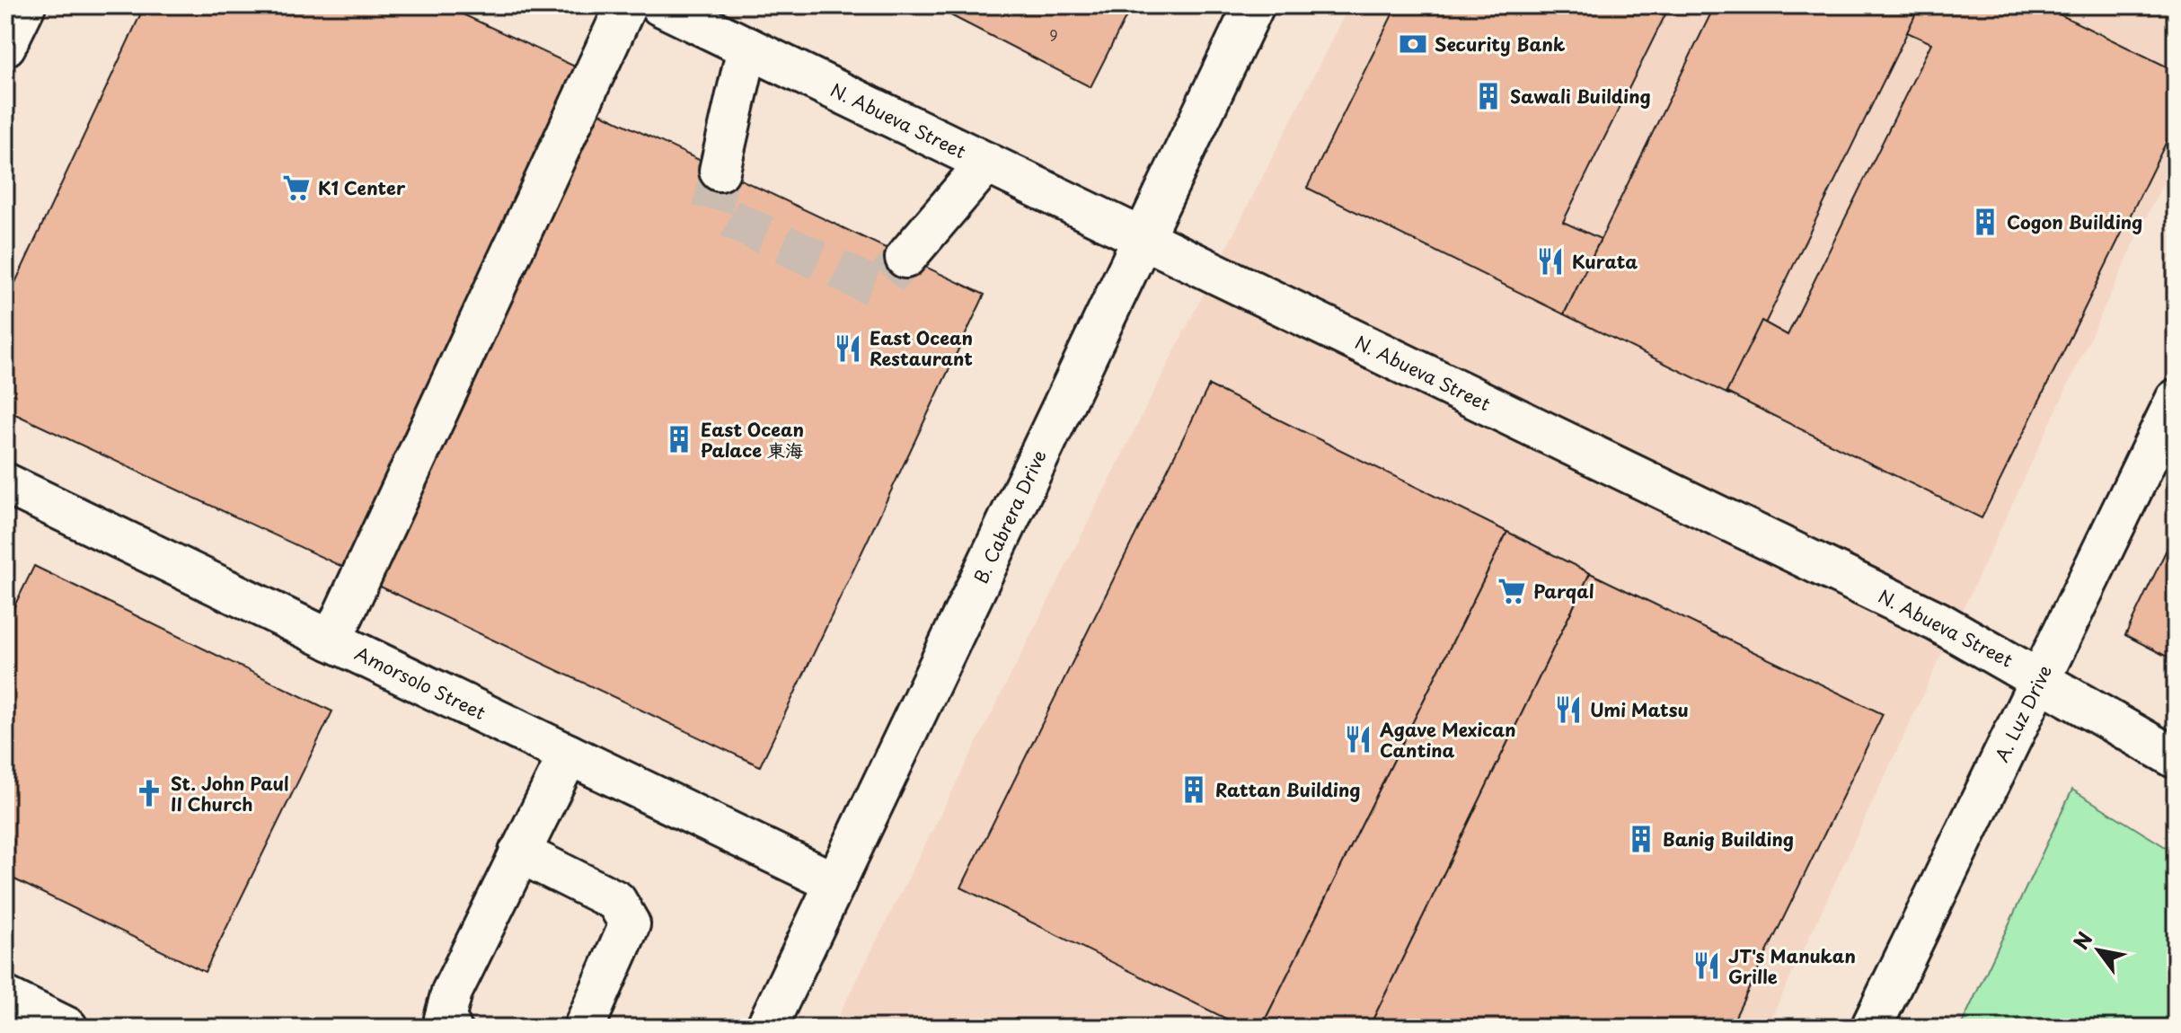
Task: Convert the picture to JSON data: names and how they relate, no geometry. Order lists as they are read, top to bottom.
{
  "streets": {
    "street": [
      "N. Abueva Street",
      "B. Cabrera Drive",
      "Amorsolo Street",
      "A. Luz Drive"
    ]
  },
  "crossings": [
    ["N. Abueva Street", "B. Cabrera Drive"],
    ["N. Abueva Street", "A. Luz Drive"],
    ["B. Cabrera Drive", "Amorsolo Street"]
  ],
  "places": {
    "bank": ["Security Bank"],
    "building": [
      "Sawali Building",
      "Cogon Building",
      "East Ocean Palace 東海",
      "Rattan Building",
      "Banig Building"
    ],
    "supermarket": ["K1 Center", "Parqal"],
    "restaurant": [
      "Kurata",
      "East Ocean Restaurant",
      "Umi Matsu",
      "Agave Mexican Cantina",
      "JT's Manukan Grille"
    ],
    "church": ["St. John Paul II Church"]
  },
  "house_numbers": ["9"],
  "north": "top left"
}
